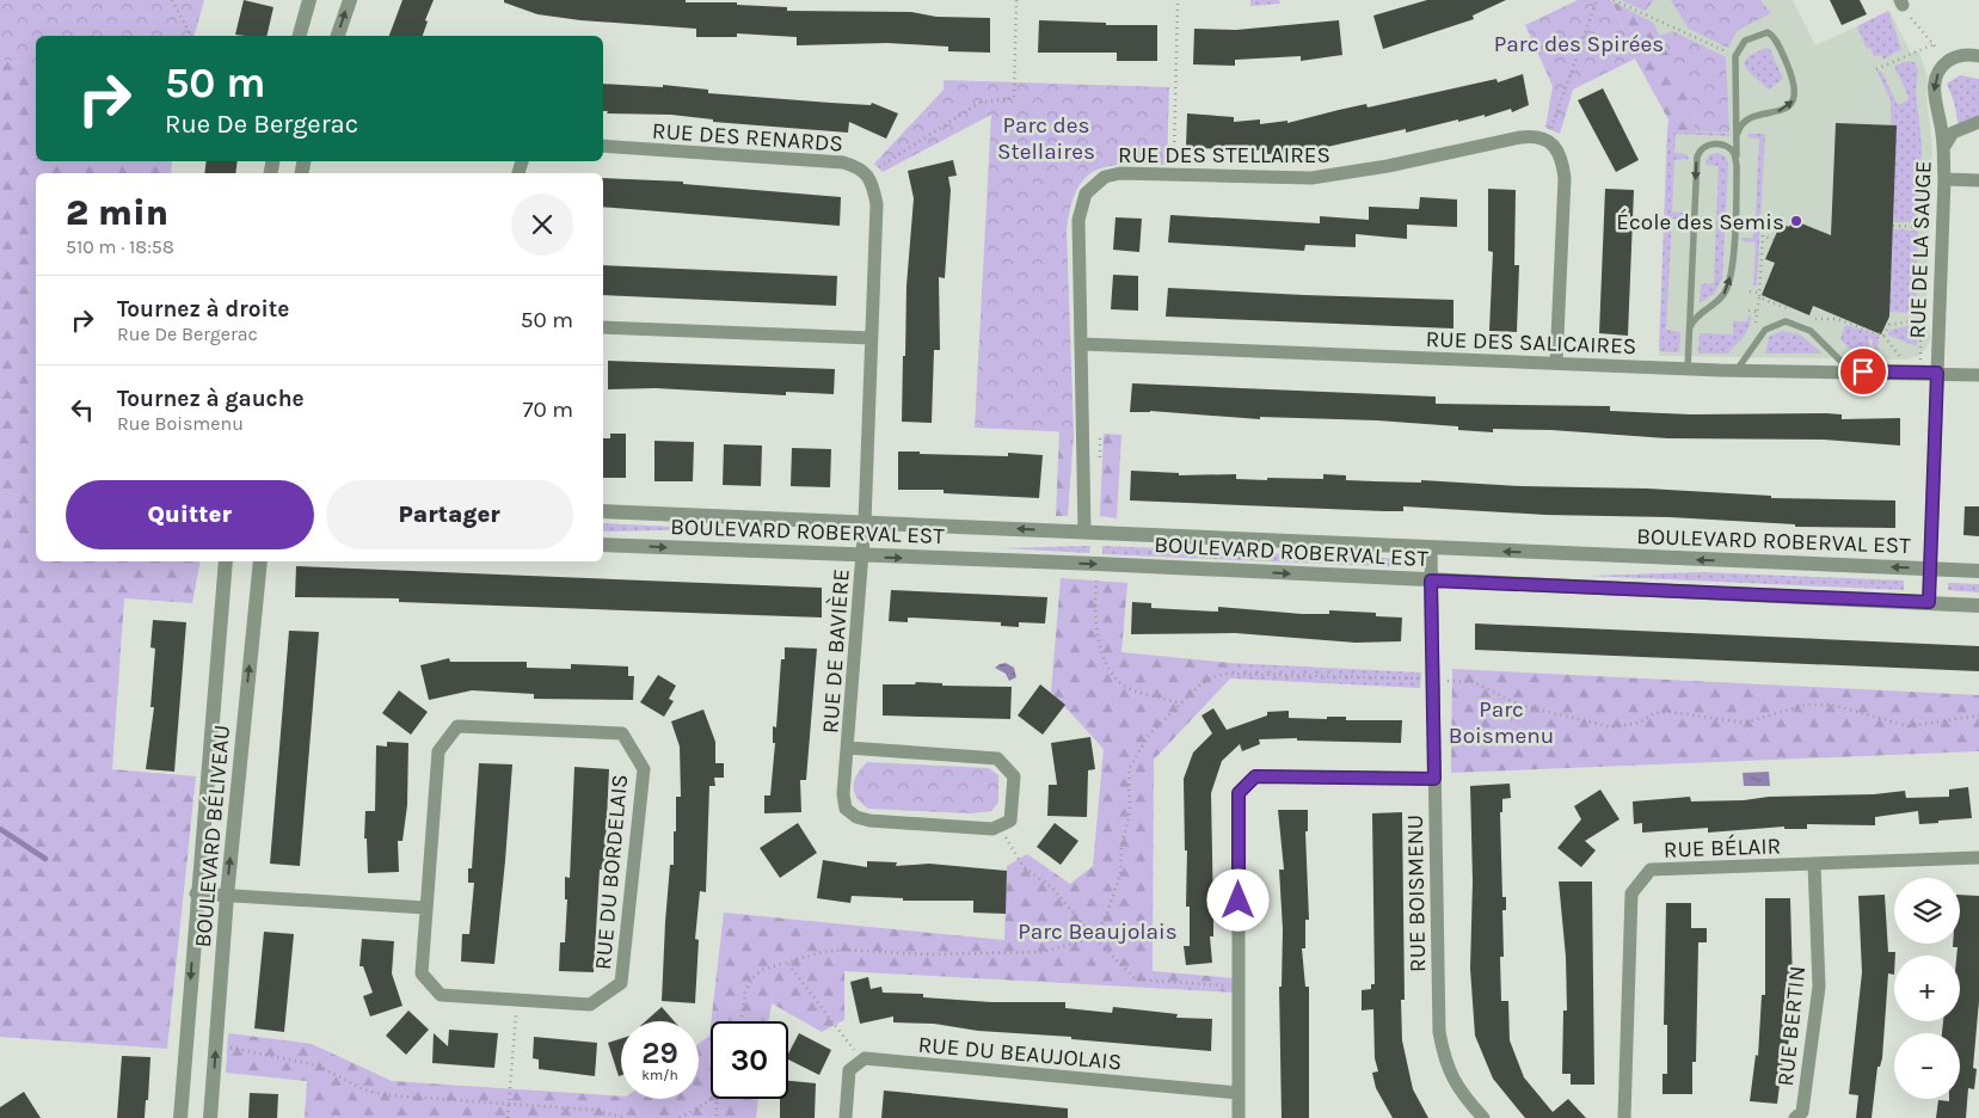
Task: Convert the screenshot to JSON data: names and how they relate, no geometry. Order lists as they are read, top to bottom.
{
  "streets": {
    "street": [
      "RUE DES RENARDS",
      "RUE DES STELLAIRES",
      "RUE DE LA SAUGE",
      "RUE DES SALICAIRES",
      "BOULEVARD ROBERVAL EST",
      "RUE DE BAVIÈRE",
      "BOULEVARD BÉLIVEAU",
      "RUE BÉLAIR",
      "RUE DU BORDELAIS",
      "RUE BOISMENU",
      "RUE BERTIN",
      "RUE DU BEAUJOLAIS"
    ]
  },
  "crossings": [
    ["RUE DES RENARDS", "BOULEVARD ROBERVAL EST"],
    ["RUE DES RENARDS", "RUE DE BAVIÈRE"],
    ["RUE DES STELLAIRES", "RUE DES SALICAIRES"],
    ["RUE DES STELLAIRES", "BOULEVARD ROBERVAL EST"],
    ["RUE DE LA SAUGE", "RUE DES SALICAIRES"],
    ["RUE DE LA SAUGE", "BOULEVARD ROBERVAL EST"],
    ["BOULEVARD ROBERVAL EST", "RUE DE BAVIÈRE"],
    ["BOULEVARD ROBERVAL EST", "RUE BOISMENU"],
    ["RUE BÉLAIR", "RUE BERTIN"]
  ],
  "parks": [
    "Parc des Spirées",
    "Parc des Stellaires",
    "Parc Boismenu",
    "Parc Beaujolais"
  ],
  "places": ["École des Semis"],
  "page": {
    "turn": ["50 m", "Rue De Bergerac"],
    "heading": ["2 min", "510 m · 18:58"],
    "list": [
      {
        "name": "Tournez à droite",
        "note": "Rue De Bergerac",
        "value": "50 m"
      },
      {
        "name": "Tournez à gauche",
        "note": "Rue Boismenu",
        "value": "70 m"
      }
    ],
    "buttons": ["Quitter", "Partager"],
    "map_buttons": ["+", "−"],
    "speed": "29 km/h",
    "limit": "30"
  }
}
